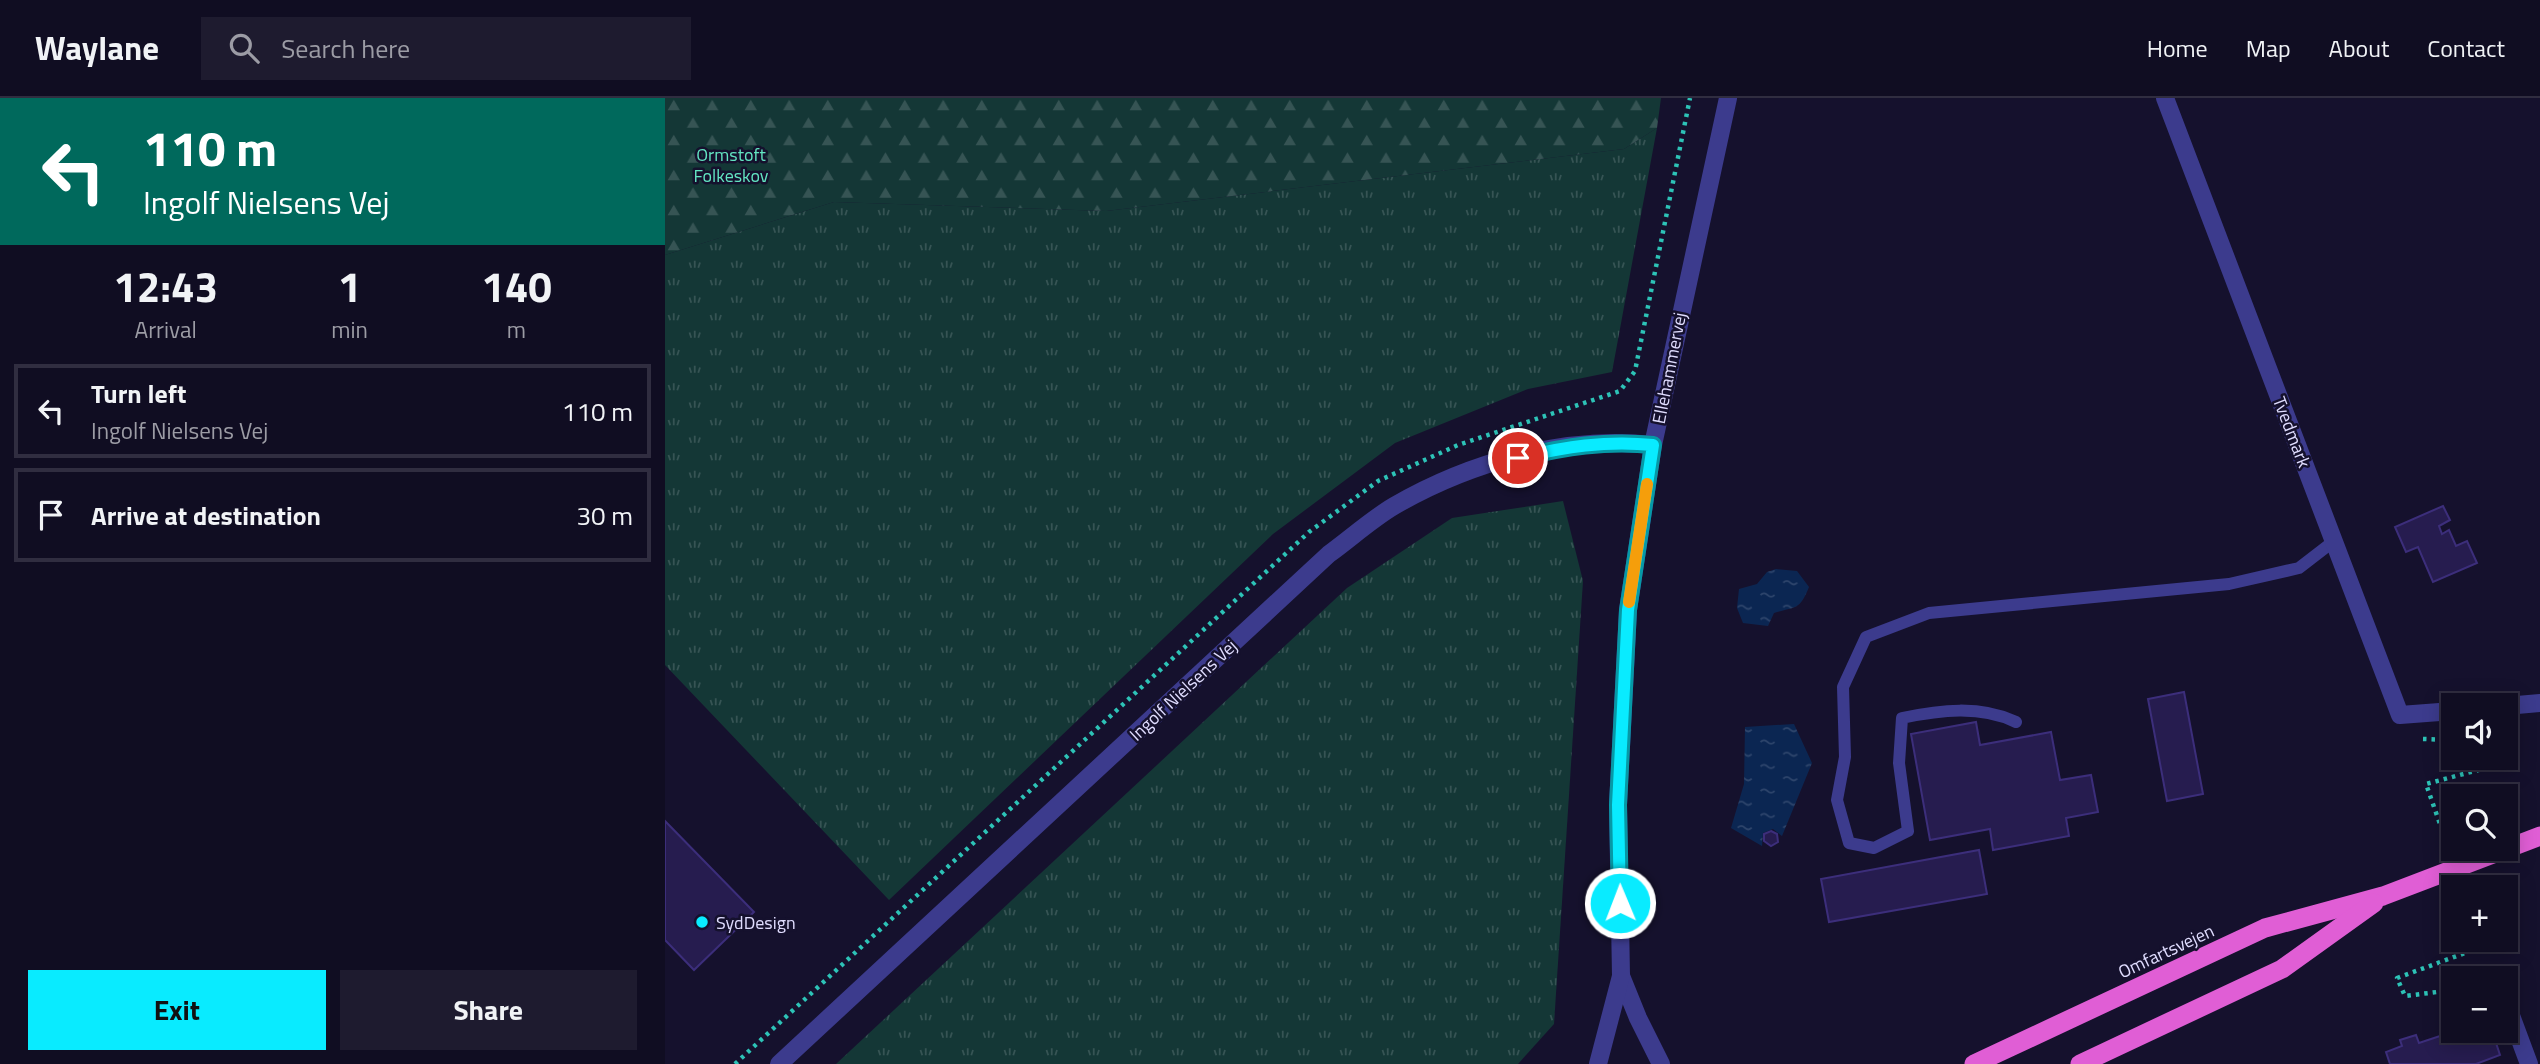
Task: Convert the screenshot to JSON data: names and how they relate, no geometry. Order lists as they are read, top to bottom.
{
  "streets": {
    "highway": ["Omfartsvejen"],
    "street": ["Ellehammervej", "Tvedmark", "Ingolf Nielsens Vej"]
  },
  "crossings": [
    ["Ellehammervej", "Ingolf Nielsens Vej"]
  ],
  "parks": ["Ormstoft Folkeskov"],
  "places": ["SydDesign"],
  "page": {
    "header": "Waylane",
    "search": "Search here",
    "nav": [
      "Home",
      "Map",
      "About",
      "Contact"
    ],
    "turn": ["110 m", "Ingolf Nielsens Vej"],
    "eta": [
      "12:43",
      "Arrival",
      "1",
      "min",
      "140",
      "m"
    ],
    "list": [
      {
        "name": "Turn left",
        "note": "Ingolf Nielsens Vej",
        "value": "110 m"
      },
      {
        "name": "Arrive at destination",
        "value": "30 m"
      }
    ],
    "map_buttons": ["+", "−"],
    "buttons": ["Exit", "Share"]
  }
}
